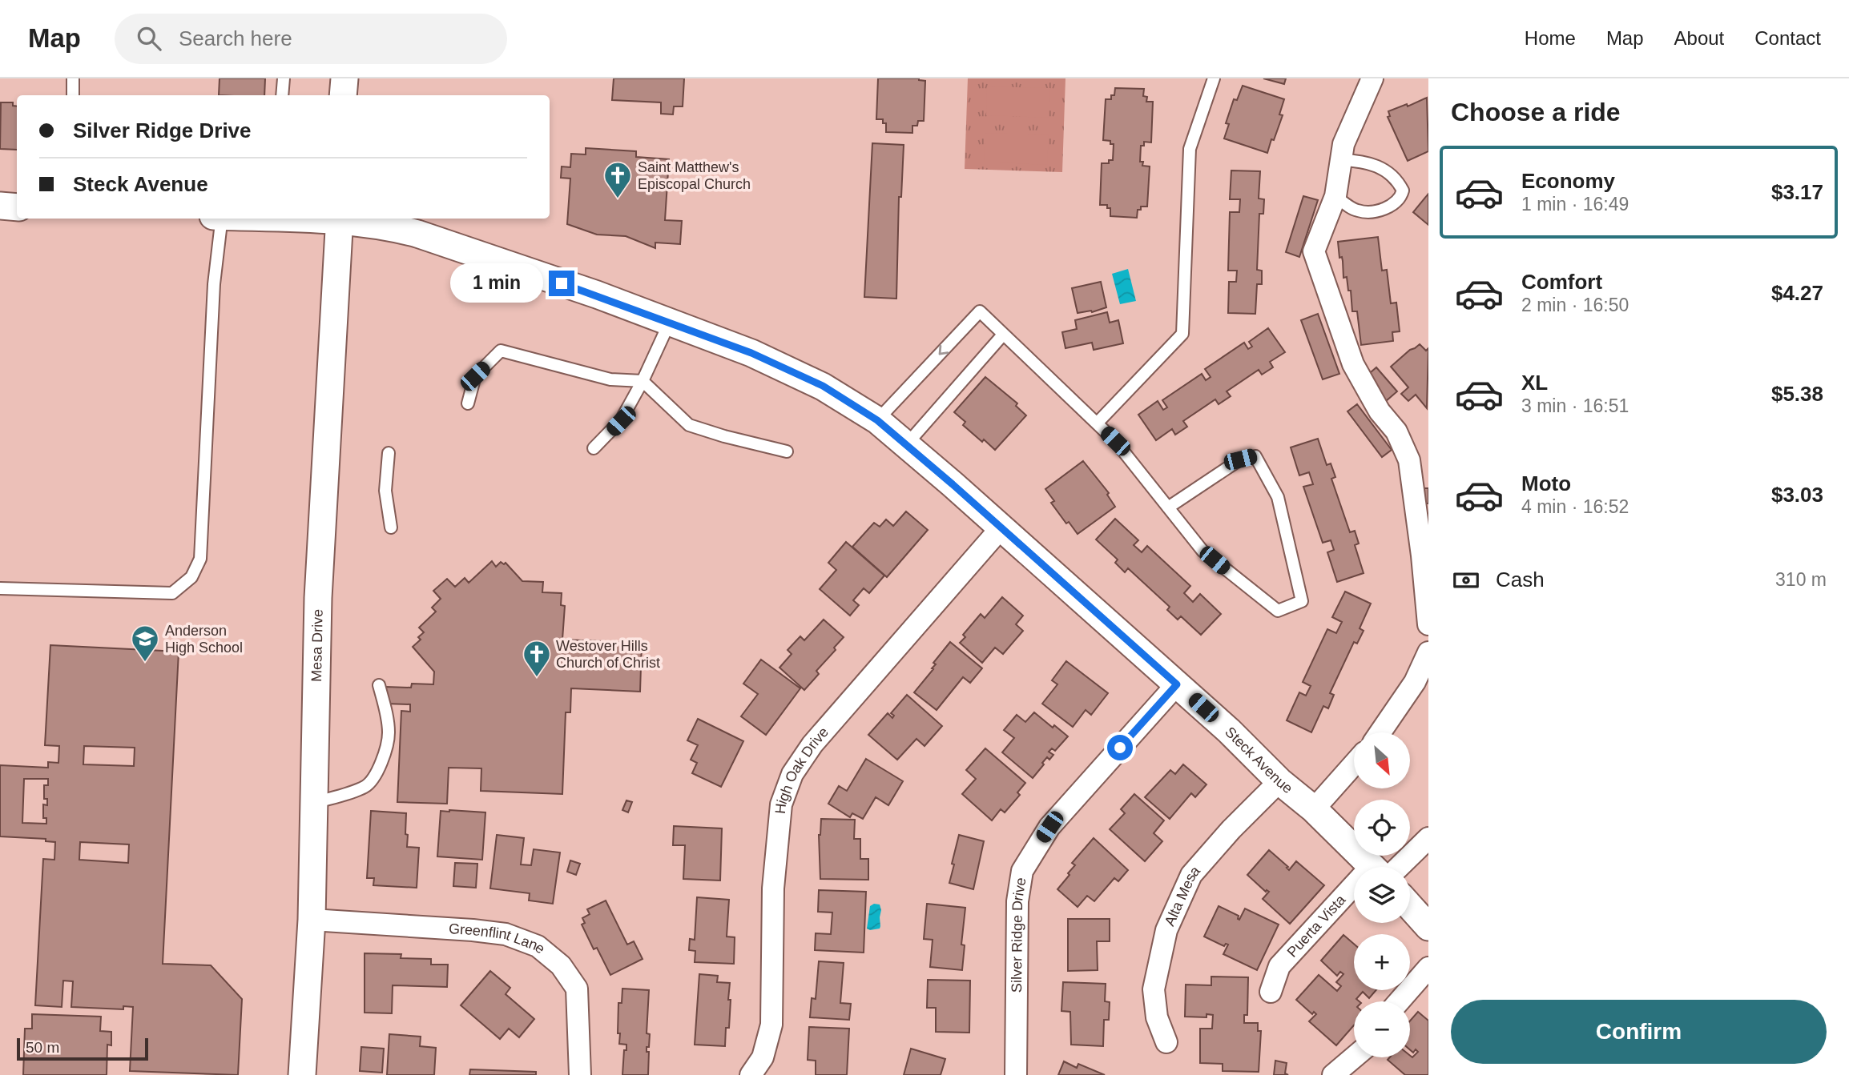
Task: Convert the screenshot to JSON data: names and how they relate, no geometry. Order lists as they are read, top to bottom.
{
  "streets": {
    "street": [
      "Mesa Drive",
      "Steck Avenue",
      "High Oak Drive",
      "Alta Mesa",
      "Puerta Vista",
      "Silver Ridge Drive",
      "Greenflint Lane"
    ]
  },
  "crossings": [
    ["Mesa Drive", "Greenflint Lane"],
    ["Steck Avenue", "High Oak Drive"],
    ["Steck Avenue", "Alta Mesa"],
    ["Steck Avenue", "Silver Ridge Drive"]
  ],
  "places": {
    "church": ["Saint Matthew's Episcopal Church", "Westover Hills Church of Christ"],
    "school or university": ["Anderson High School"]
  },
  "scale_bar": "50 m",
  "north": "bottom right",
  "page": {
    "header": "Map",
    "search": "Search here",
    "nav": [
      "Home",
      "Map",
      "About",
      "Contact"
    ],
    "heading": "Choose a ride",
    "banner": ["Silver Ridge Drive", "Steck Avenue"],
    "list": [
      {
        "name": "Economy",
        "note": "1 min · 16:49",
        "value": "$3.17"
      },
      {
        "name": "Comfort",
        "note": "2 min · 16:50",
        "value": "$4.27"
      },
      {
        "name": "XL",
        "note": "3 min · 16:51",
        "value": "$5.38"
      },
      {
        "name": "Moto",
        "note": "4 min · 16:52",
        "value": "$3.03"
      }
    ],
    "bubble": "1 min",
    "pay": ["Cash", "310 m"],
    "map_buttons": ["+", "−"],
    "buttons": "Confirm",
    "scale": "50 m"
  }
}
